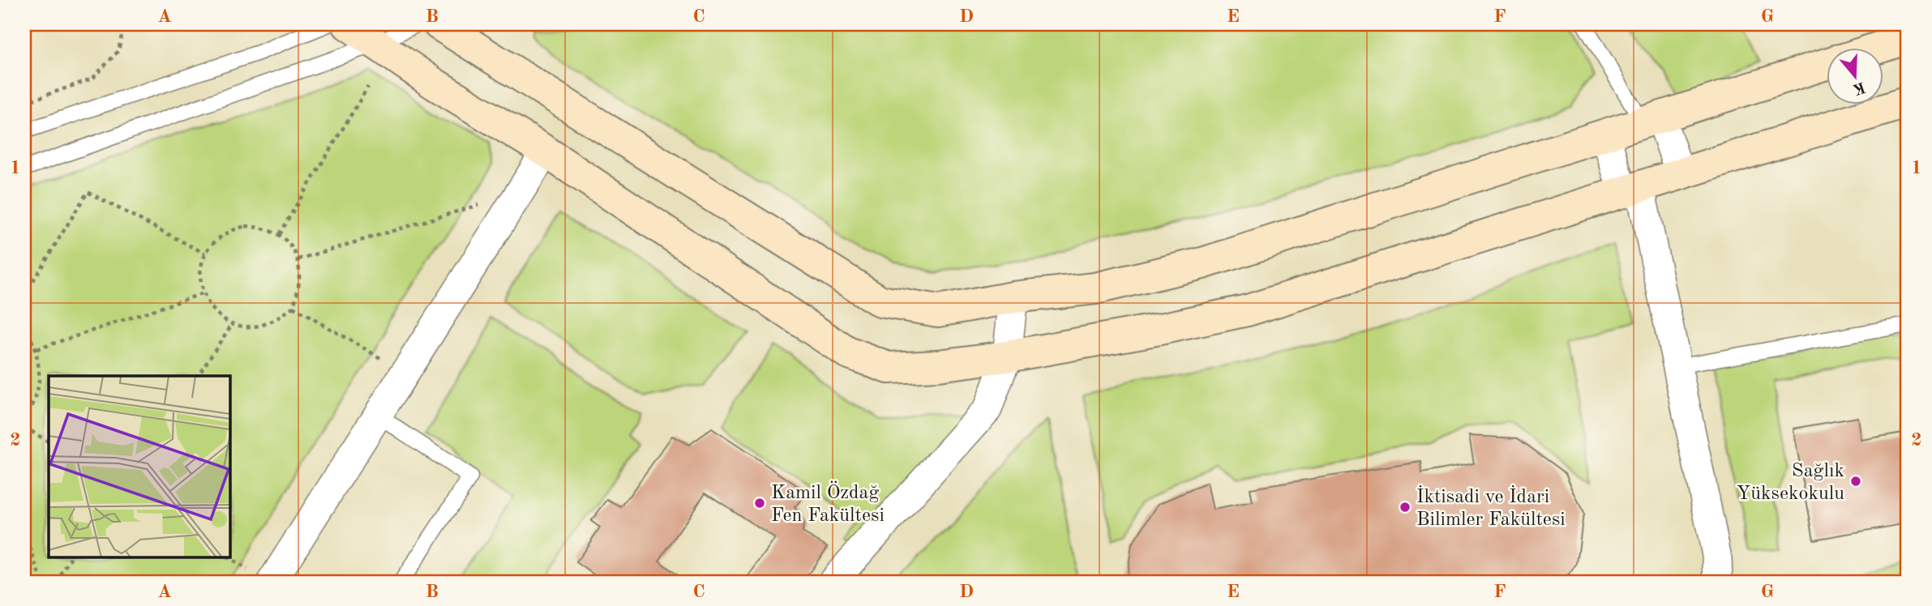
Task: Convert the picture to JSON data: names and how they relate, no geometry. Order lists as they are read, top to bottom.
{
  "places": ["Sağlık Yüksekokulu", "Kamil Özdağ Fen Fakültesi", "İktisadi ve İdari Bilimler Fakültesi"],
  "north": "bottom",
  "grid": {
    "columns": [
      "A",
      "B",
      "C",
      "D",
      "E",
      "F",
      "G"
    ],
    "rows": ["1", "2"]
  }
}
